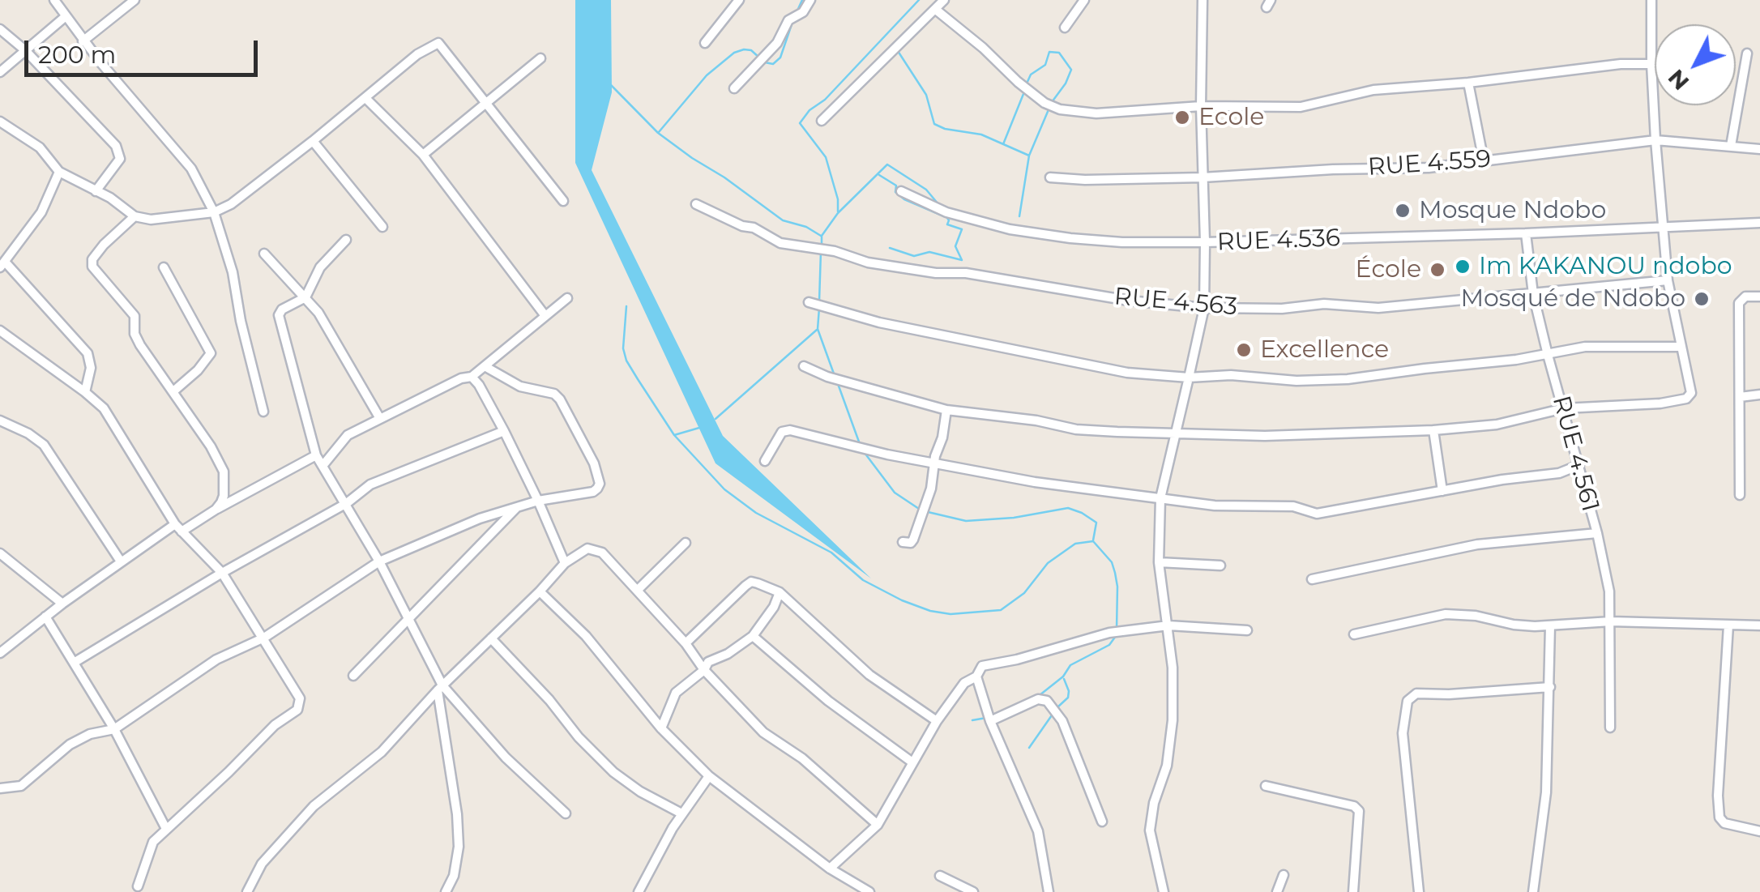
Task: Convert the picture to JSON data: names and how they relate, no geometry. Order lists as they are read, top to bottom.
{
  "streets": {
    "street": [
      "RUE 4.559",
      "RUE 4.536",
      "RUE 4.563",
      "RUE 4.561"
    ]
  },
  "crossings": [
    ["RUE 4.536", "RUE 4.561"],
    ["RUE 4.563", "RUE 4.561"]
  ],
  "places": [
    "Ecole",
    "Mosque Ndobo",
    "Im KAKANOU ndobo",
    "École",
    "Mosqué de Ndobo",
    "Excellence"
  ],
  "scale_bar": "200 m",
  "north": "bottom left"
}
